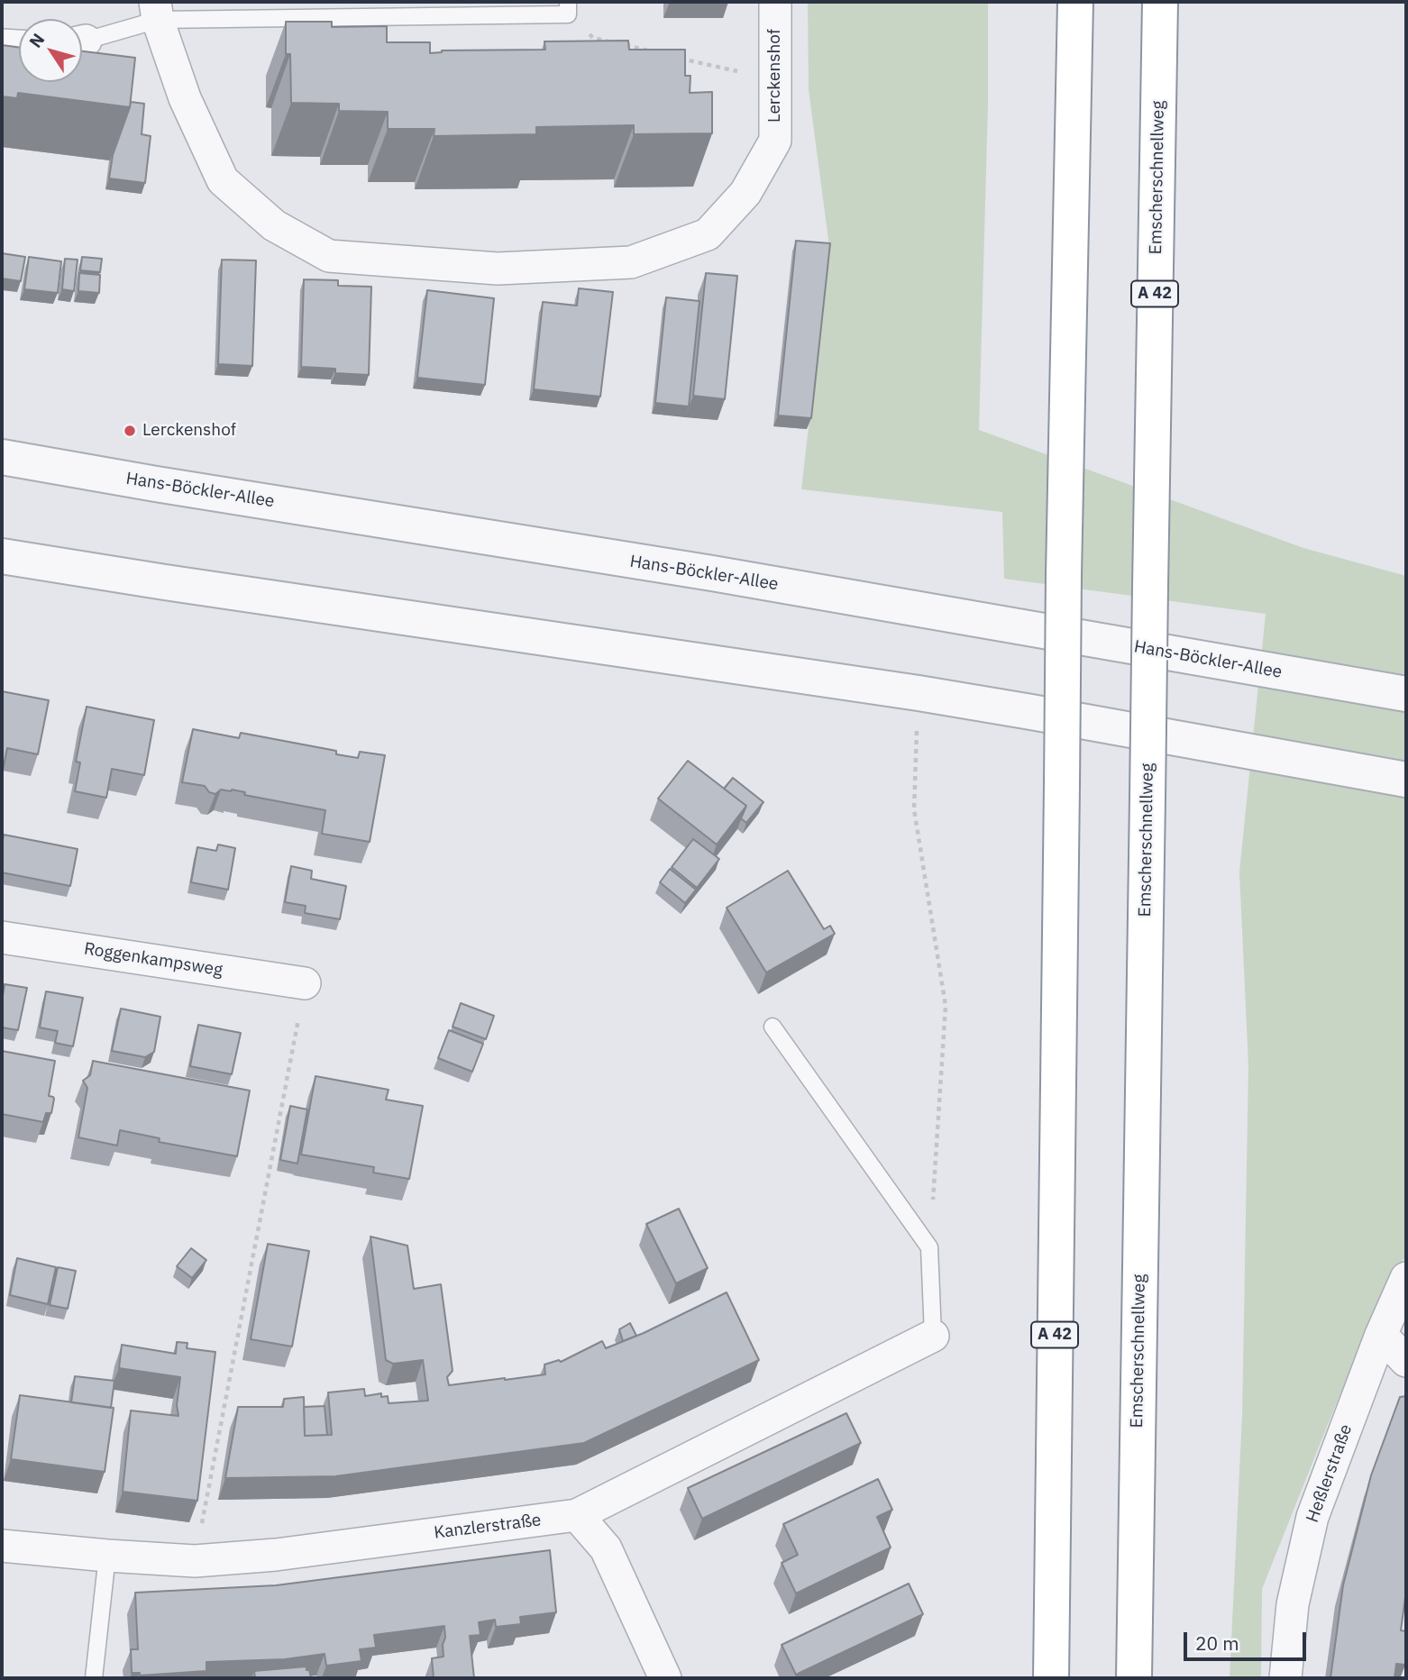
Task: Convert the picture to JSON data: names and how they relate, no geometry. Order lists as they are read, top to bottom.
{
  "streets": {
    "highway": ["Emscherschnellweg", "A 42"],
    "street": [
      "Lerckenshof",
      "Hans-Böckler-Allee",
      "Roggenkampsweg",
      "Heßlerstraße",
      "Kanzlerstraße"
    ]
  },
  "places": ["Lerckenshof"],
  "scale_bar": "20 m",
  "north": "top left"
}
